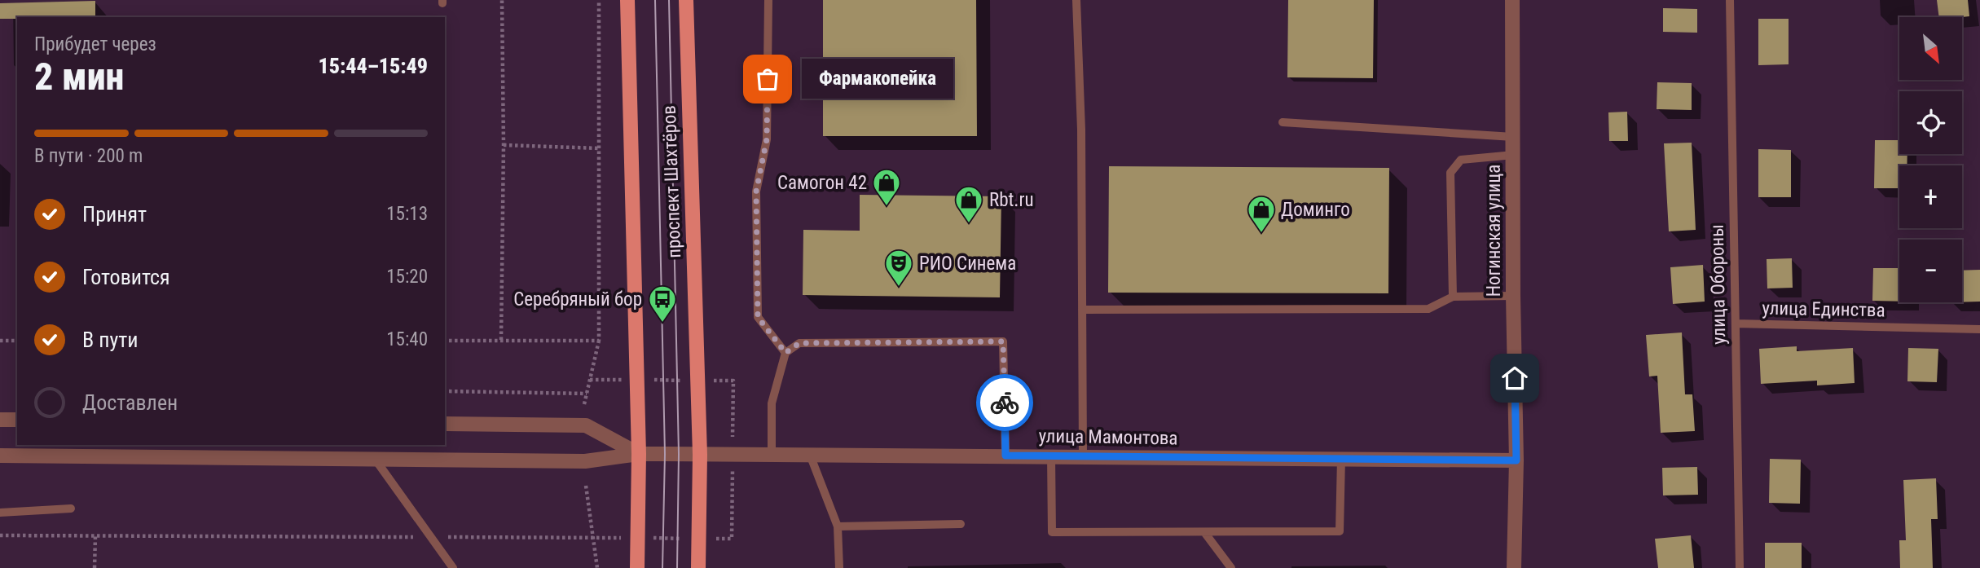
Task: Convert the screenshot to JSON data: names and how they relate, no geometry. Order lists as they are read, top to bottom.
{
  "streets": {
    "main road": ["проспект Шахтёров"],
    "street": ["Ногинская улица", "улица Мамонтова"],
    "lane": ["улица Обороны", "улица Единства"]
  },
  "crossings": [
    ["проспект Шахтёров", "улица Мамонтова"],
    ["Ногинская улица", "улица Мамонтова"],
    ["улица Обороны", "улица Единства"]
  ],
  "places": {
    "other": ["Фармакопейка"],
    "shop": ["Самогон 42", "Rbt.ru", "Доминго"],
    "theatre": ["РИО Синема"],
    "bus stop": ["Серебряный бор"]
  },
  "north": "bottom right",
  "page": {
    "map_buttons": ["+", "−"],
    "heading": ["2 мин", "Прибудет через", "15:44–15:49"],
    "bubble": "Фармакопейка",
    "bar": "В пути · 200 m",
    "list": [
      ["Принят", "15:13"],
      ["Готовится", "15:20"],
      ["В пути", "15:40"],
      "Доставлен"
    ]
  }
}
